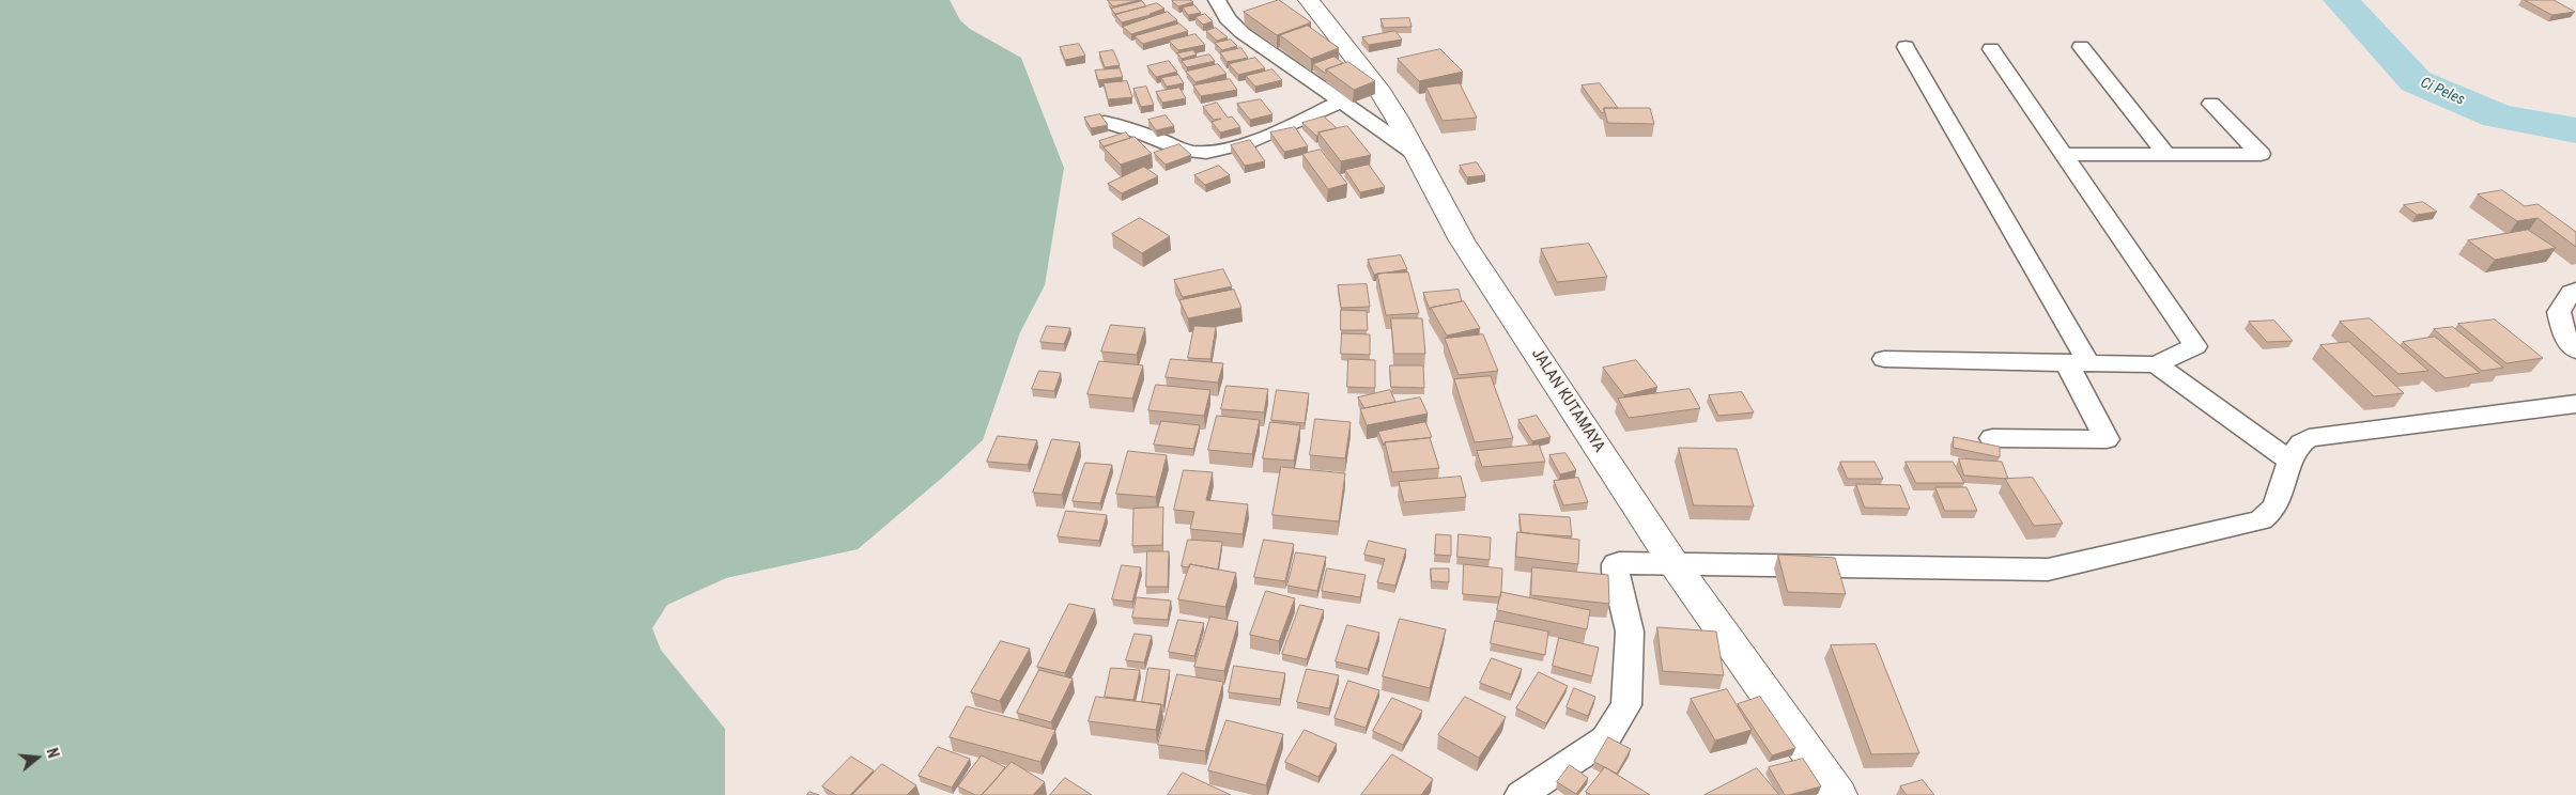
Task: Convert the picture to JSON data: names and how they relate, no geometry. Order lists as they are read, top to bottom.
{
  "streets": {
    "main road": ["JALAN KUTAMAYA"]
  },
  "water": ["Ci Peles"],
  "north": "right"
}
